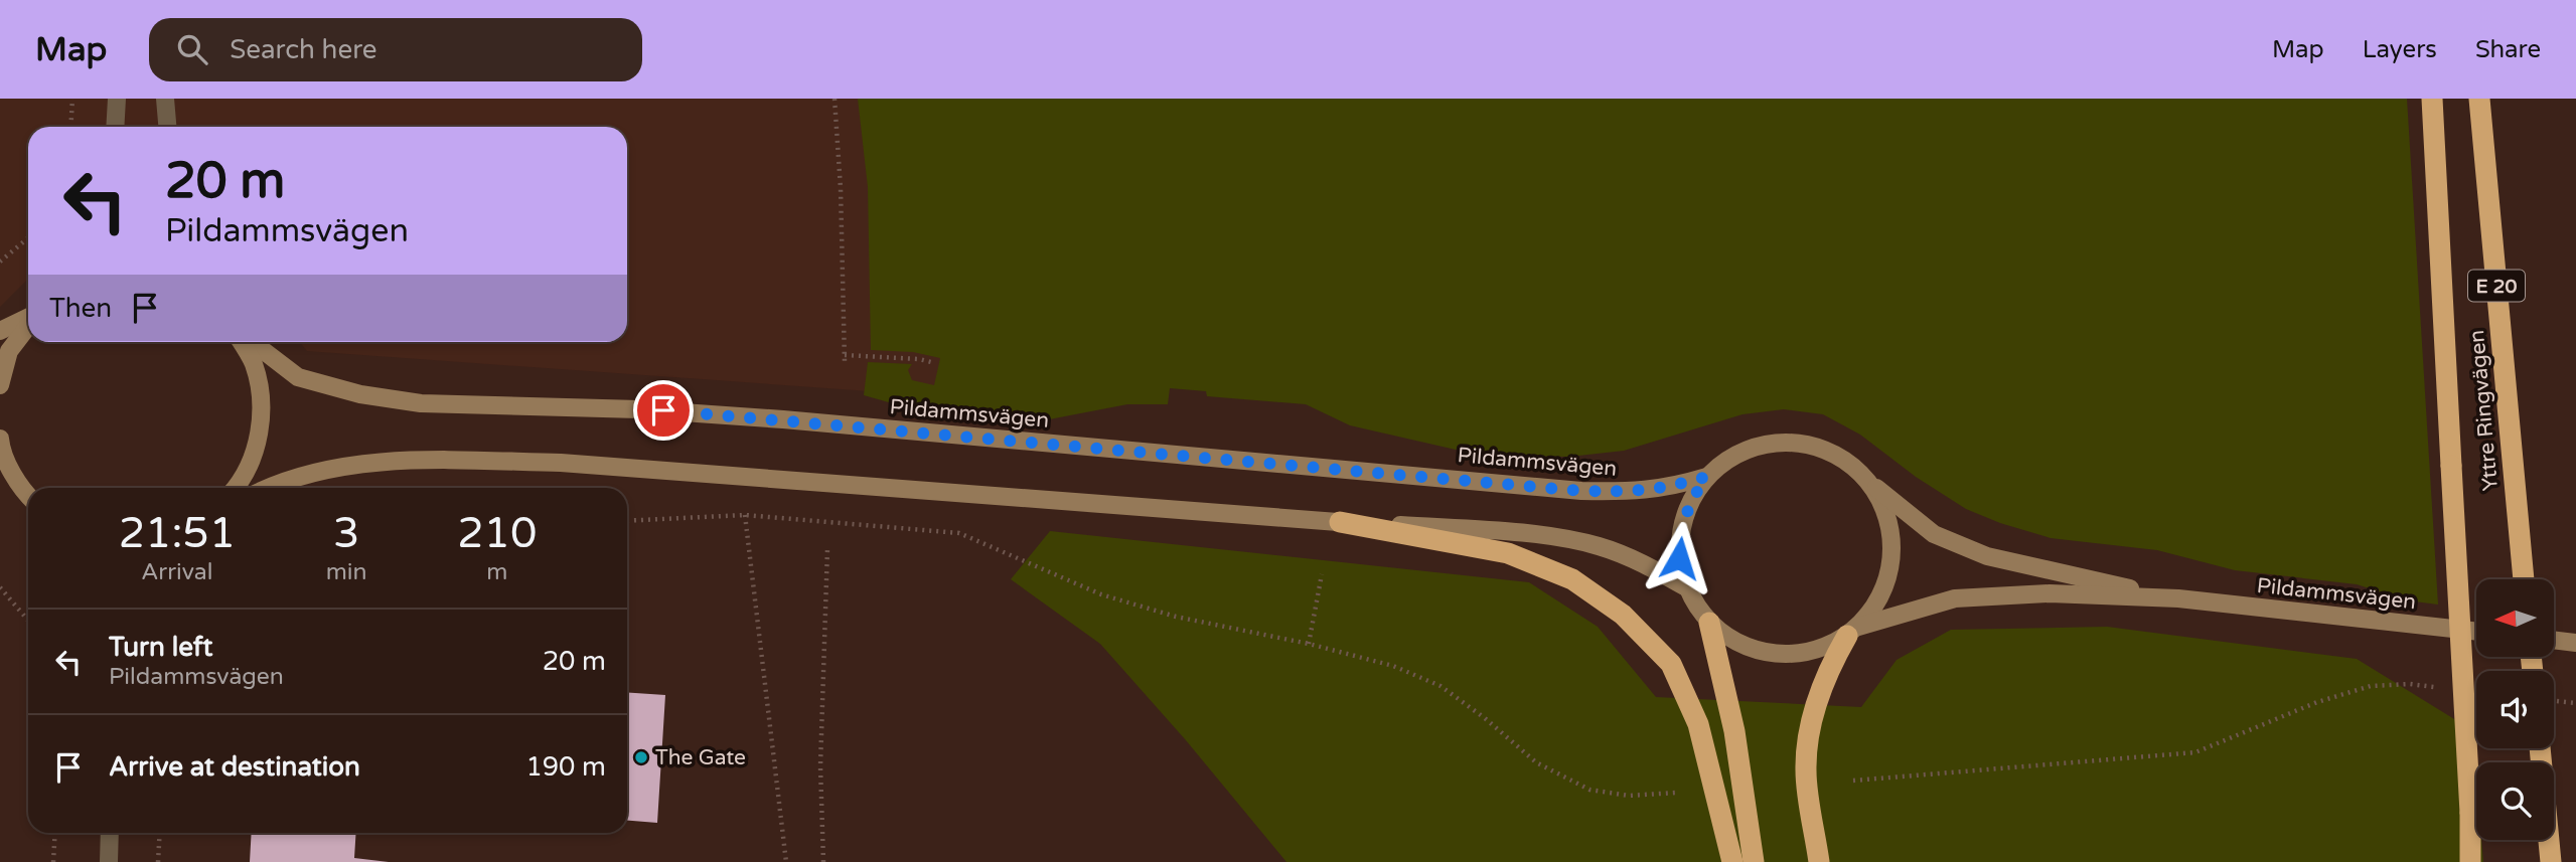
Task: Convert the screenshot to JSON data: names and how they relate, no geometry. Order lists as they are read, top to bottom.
{
  "streets": {
    "highway": ["E 20", "Yttre Ringvägen"],
    "main road": ["Pildammsvägen"]
  },
  "places": ["The Gate"],
  "north": "left",
  "page": {
    "header": "Map",
    "search": "Search here",
    "nav": ["Map", "Layers", "Share"],
    "turn": ["20 m", "Pildammsvägen"],
    "then": "Then",
    "eta": [
      "21:51",
      "Arrival",
      "3",
      "min",
      "210",
      "m"
    ],
    "list": [
      {
        "name": "Turn left",
        "note": "Pildammsvägen",
        "value": "20 m"
      },
      {
        "name": "Arrive at destination",
        "value": "190 m"
      }
    ]
  }
}
